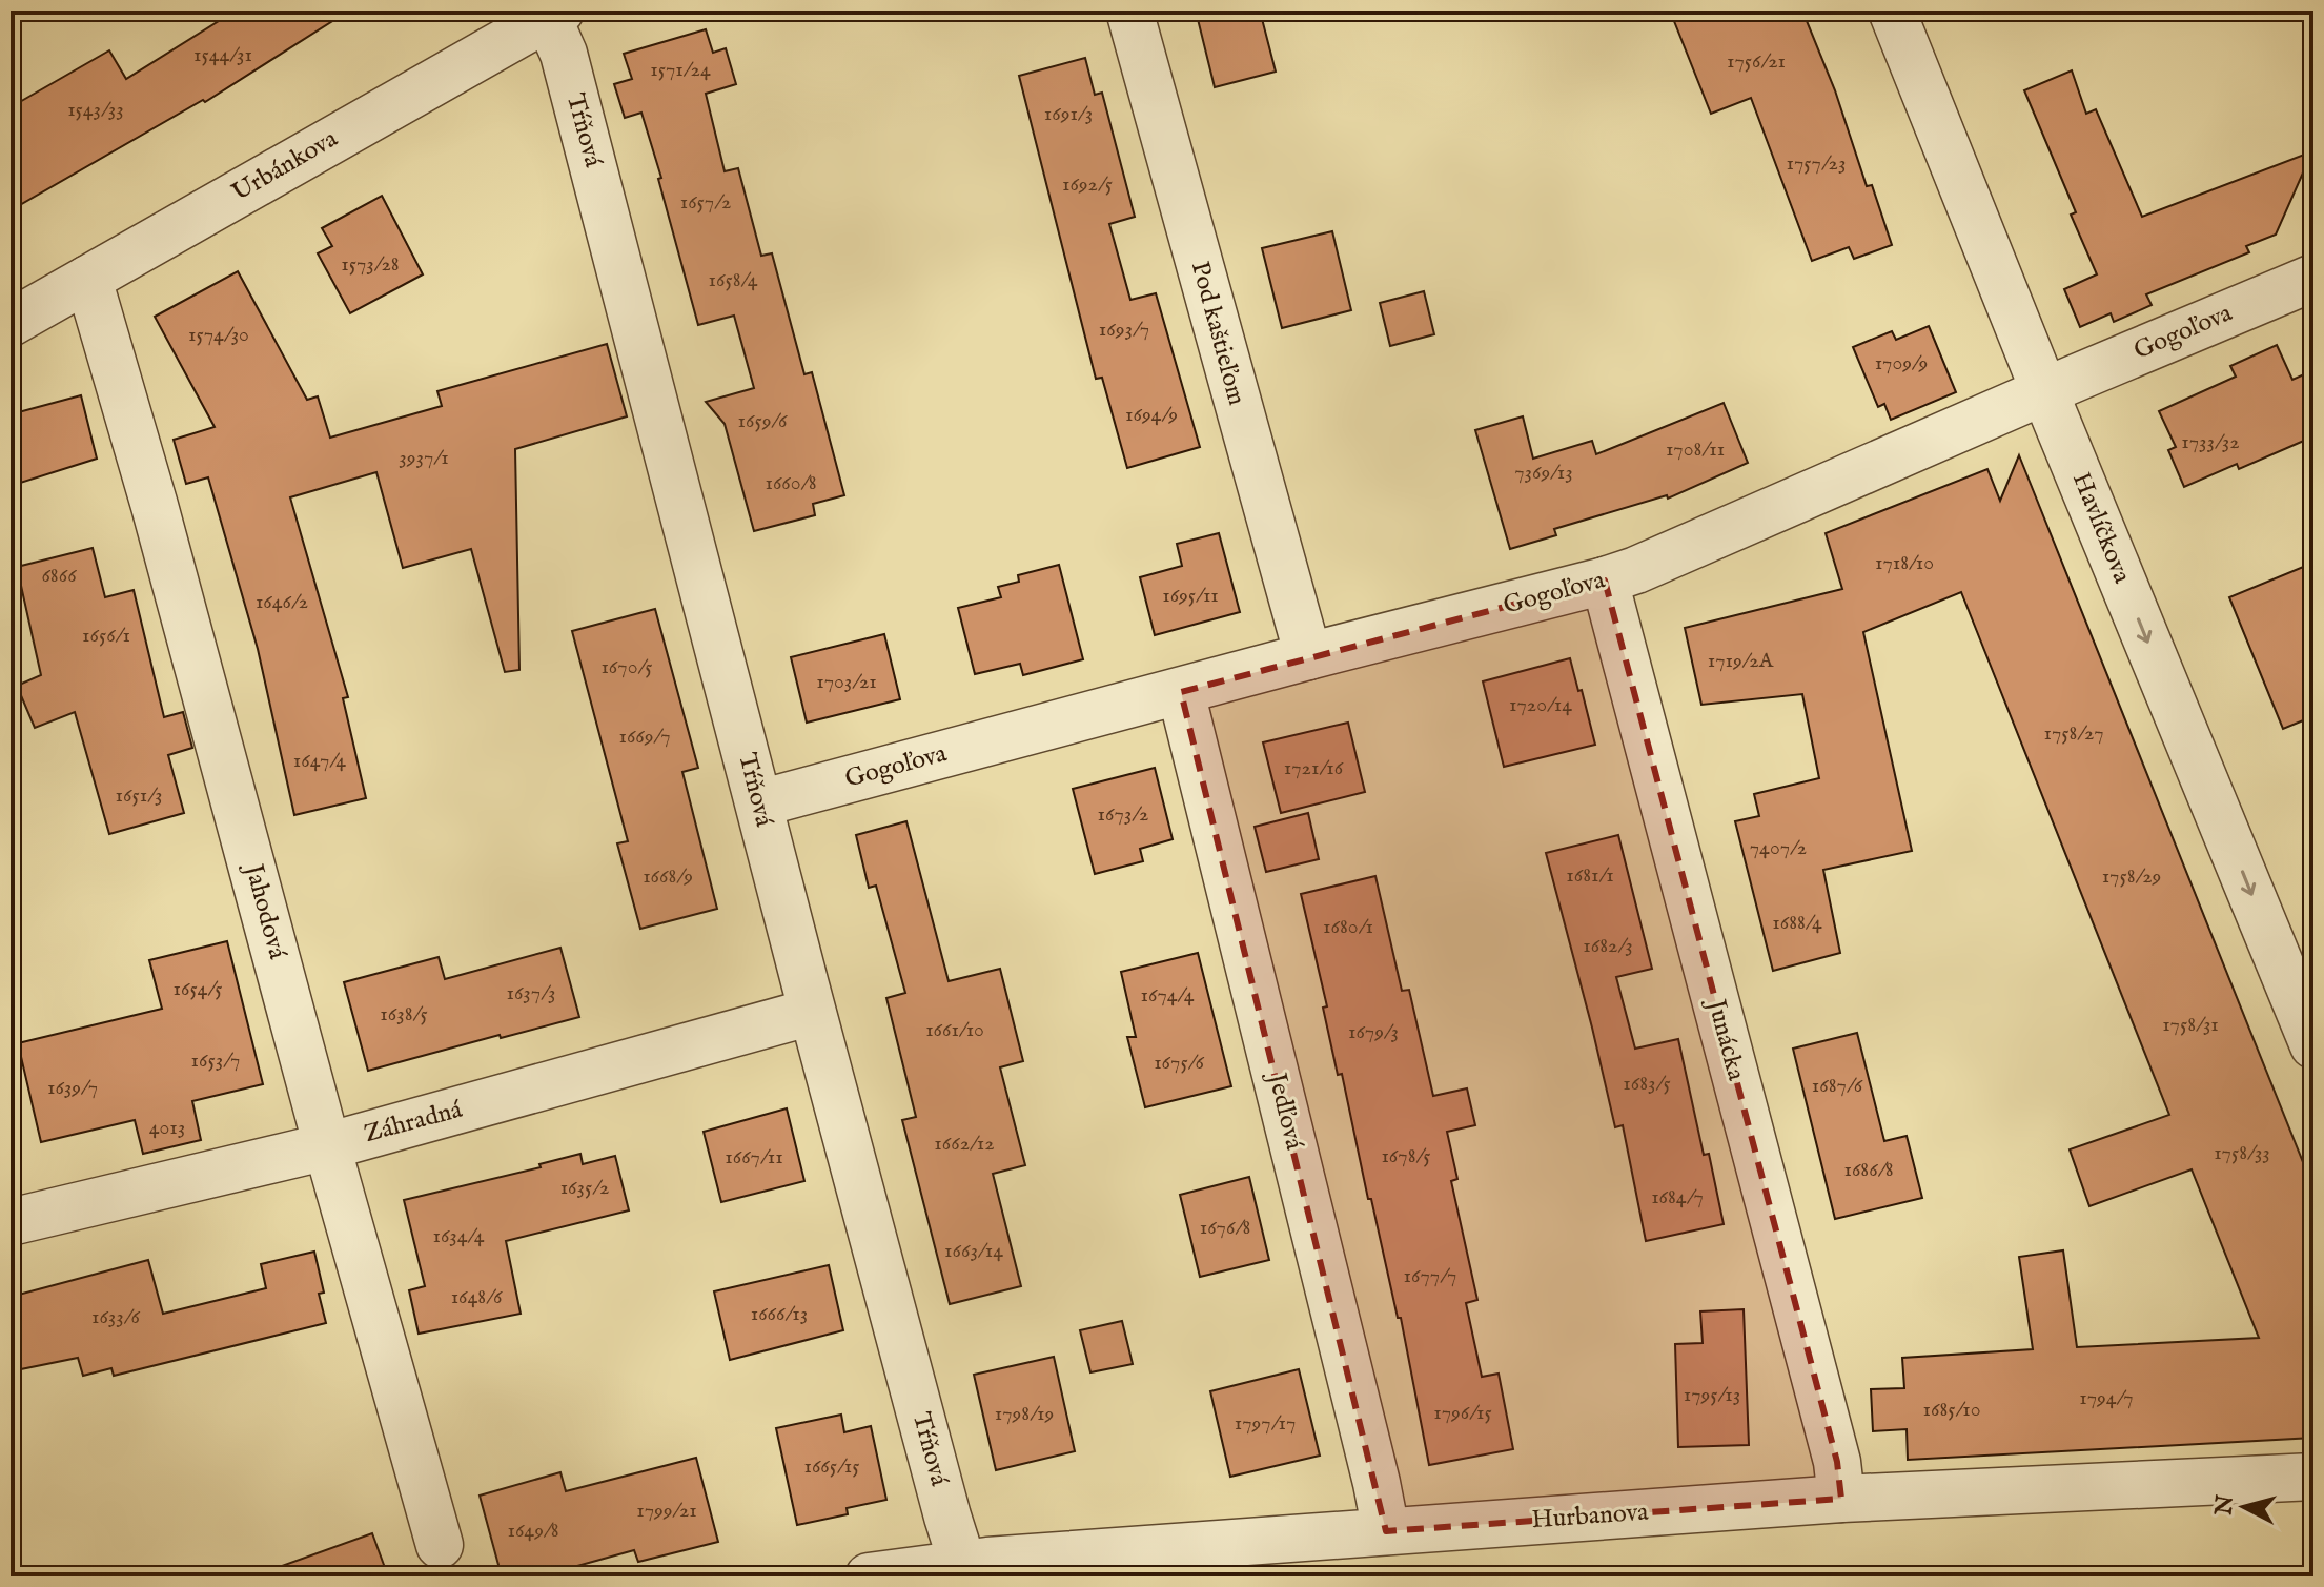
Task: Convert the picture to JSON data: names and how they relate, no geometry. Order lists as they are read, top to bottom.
{
  "streets": {
    "street": [
      "Tŕňová",
      "Urbánkova",
      "Gogoľova",
      "Pod kaštieľom",
      "Havlíčkova",
      "Jahodová",
      "Junácka",
      "Jedľová",
      "Záhradná",
      "Hurbanova"
    ]
  },
  "crossings": [
    ["Tŕňová", "Urbánkova"],
    ["Tŕňová", "Gogoľova"],
    ["Tŕňová", "Záhradná"],
    ["Tŕňová", "Hurbanova"],
    ["Urbánkova", "Jahodová"],
    ["Gogoľova", "Pod kaštieľom"],
    ["Gogoľova", "Havlíčkova"],
    ["Gogoľova", "Junácka"],
    ["Gogoľova", "Jedľová"],
    ["Jahodová", "Záhradná"],
    ["Junácka", "Hurbanova"],
    ["Jedľová", "Hurbanova"]
  ],
  "one_way": ["Havlíčkova"],
  "house_numbers": [
    "1544/31",
    "1756/21",
    "1571/24",
    "1543/33",
    "1691/3",
    "1757/23",
    "1692/5",
    "1657/2",
    "1573/28",
    "1658/4",
    "1693/7",
    "1574/30",
    "1709/9",
    "1694/9",
    "1659/6",
    "1733/32",
    "1708/11",
    "3937/1",
    "7369/13",
    "1660/8",
    "1718/10",
    "6866",
    "1695/11",
    "1646/2",
    "1656/1",
    "1719/2A",
    "1670/5",
    "1703/21",
    "1720/14",
    "1758/27",
    "1669/7",
    "1647/4",
    "1721/16",
    "1651/3",
    "1673/2",
    "7407/2",
    "1681/1",
    "1668/9",
    "1758/29",
    "1688/4",
    "1680/1",
    "1682/3",
    "1654/5",
    "1637/3",
    "1674/4",
    "1638/5",
    "1758/31",
    "1661/10",
    "1679/3",
    "1653/7",
    "1675/6",
    "1683/5",
    "1687/6",
    "1639/7",
    "4013",
    "1662/12",
    "1758/33",
    "1678/5",
    "1667/11",
    "1686/8",
    "1635/2",
    "1684/7",
    "1676/8",
    "1634/4",
    "1663/14",
    "1677/7",
    "1648/6",
    "1666/13",
    "1633/6",
    "1795/13",
    "1794/7",
    "1685/10",
    "1796/15",
    "1798/19",
    "1797/17",
    "1665/15",
    "1799/21",
    "1649/8"
  ],
  "north": "left"
}
